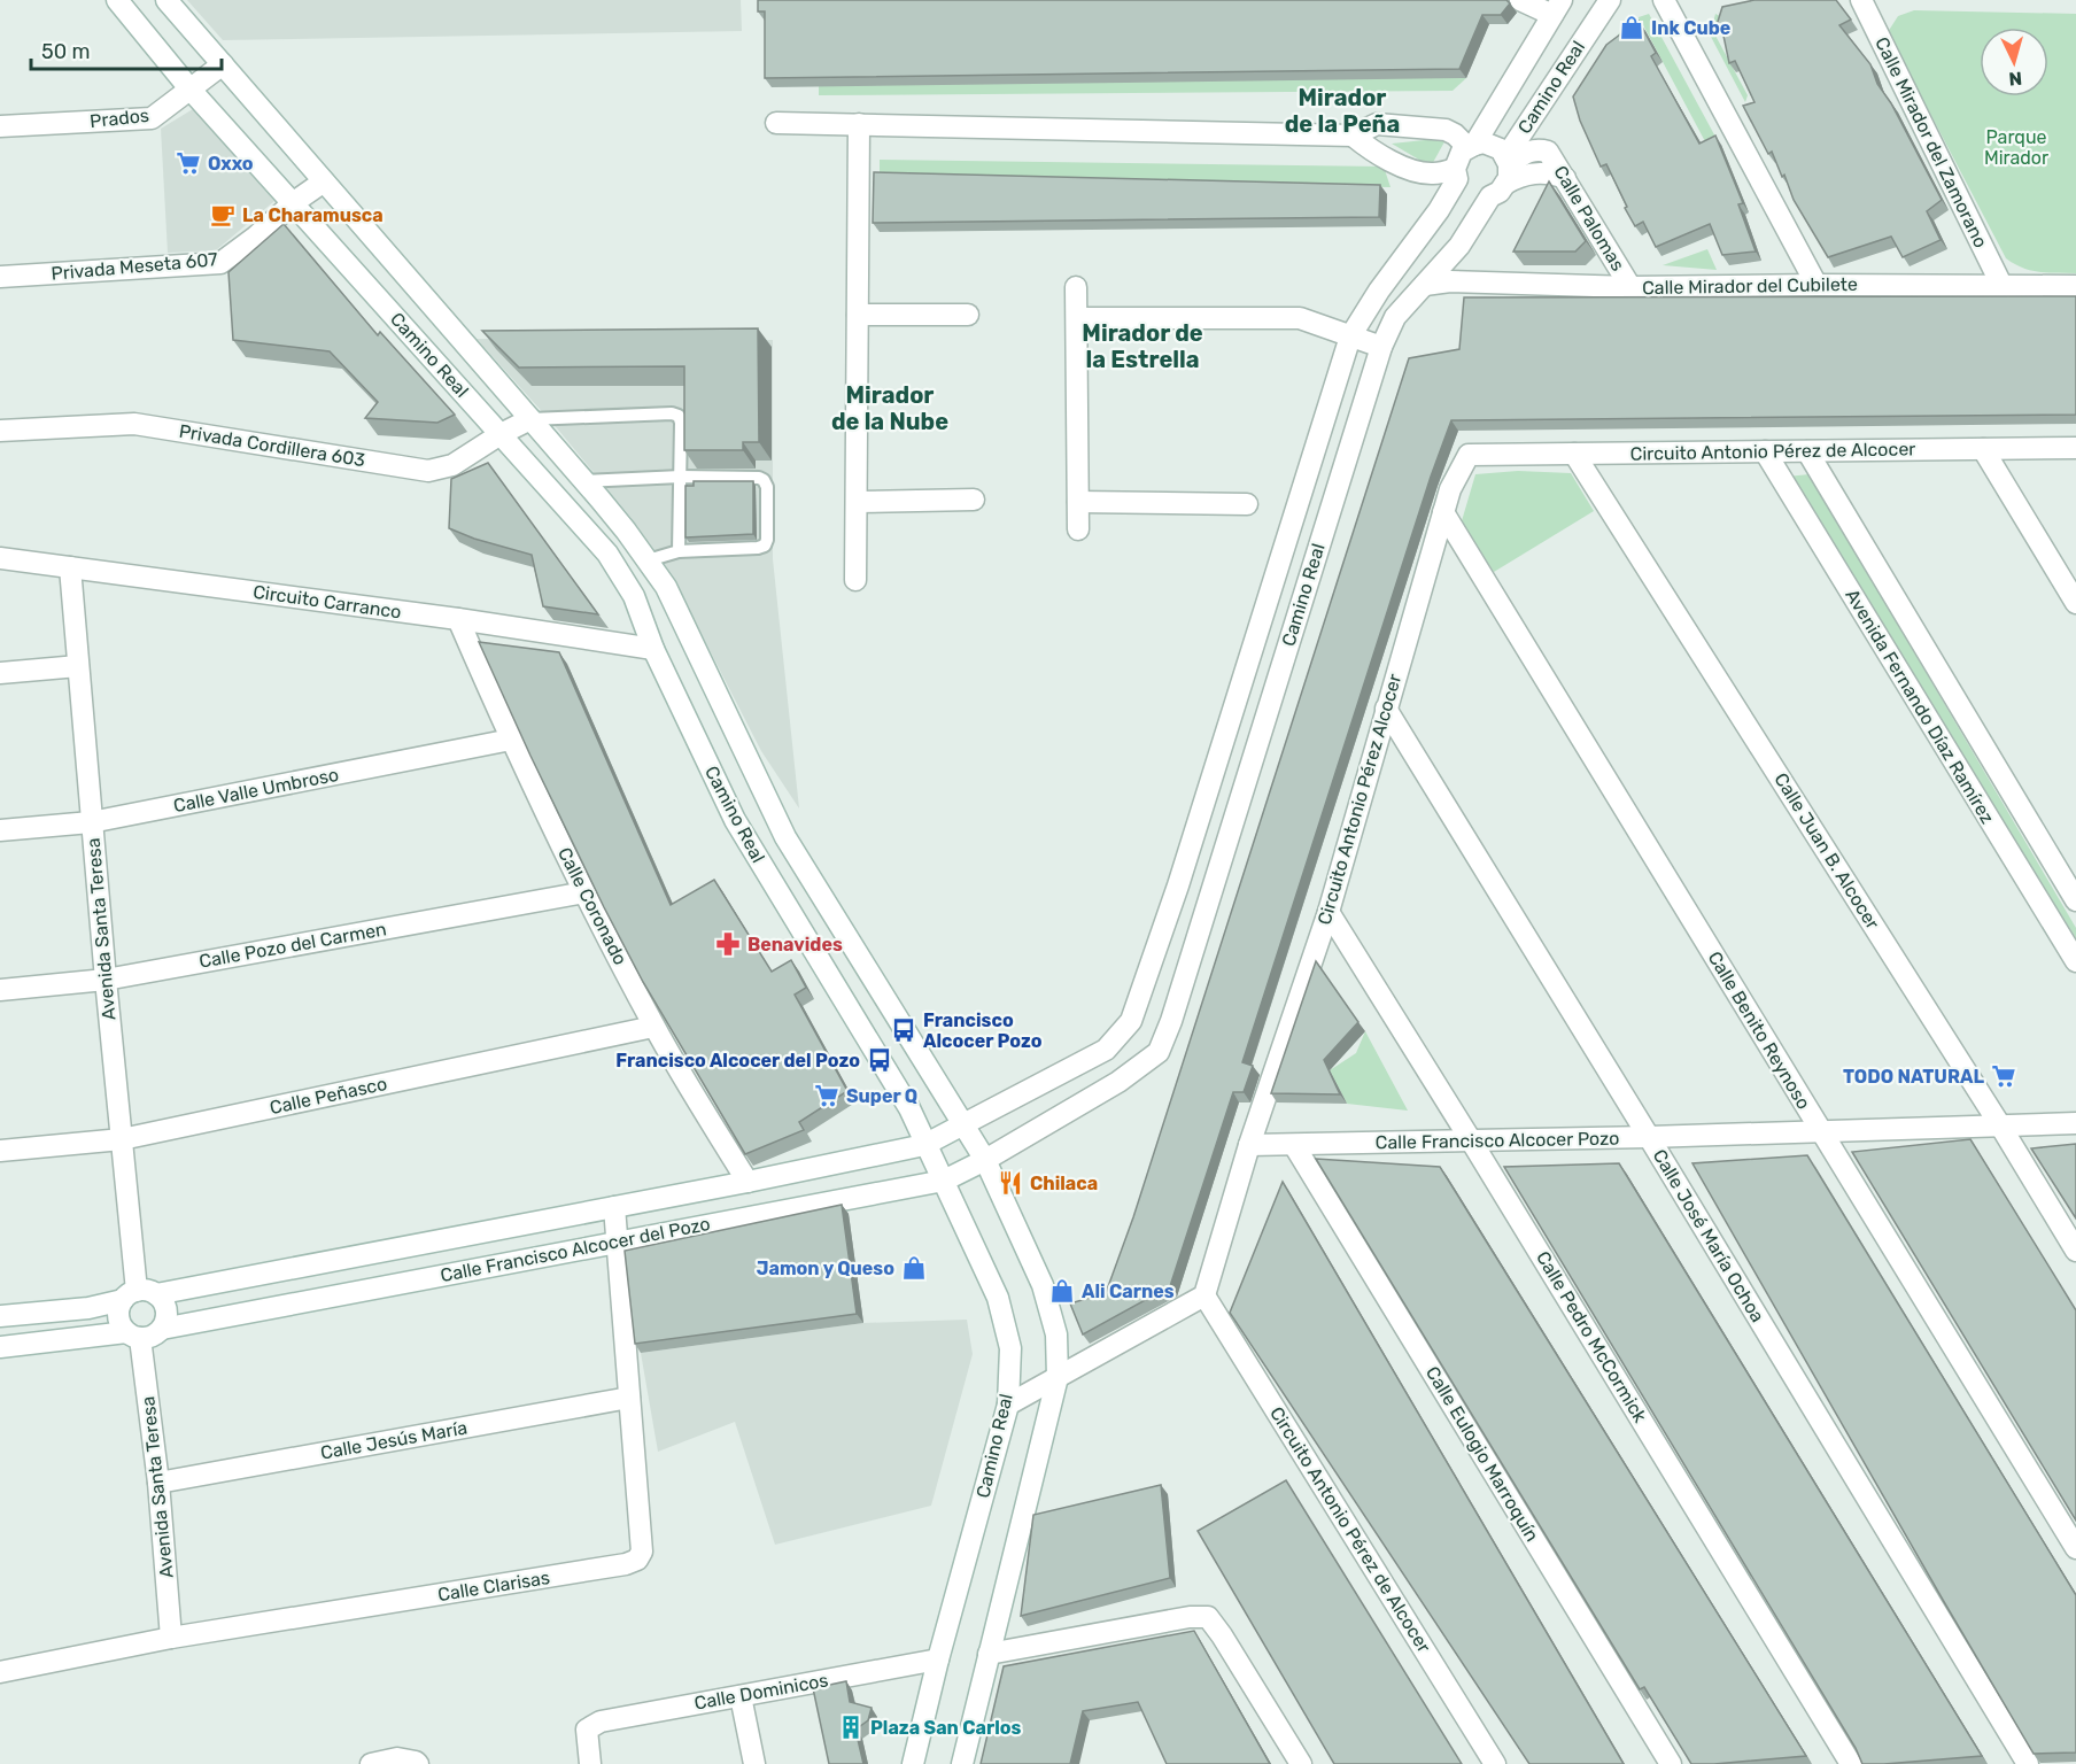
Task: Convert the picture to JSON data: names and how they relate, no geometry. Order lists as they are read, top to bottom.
{
  "streets": {
    "street": [
      "Camino Real",
      "Prados",
      "Calle Mirador del Zamorano",
      "Calle Palomas",
      "Privada Meseta 607",
      "Calle Mirador del Cubilete",
      "Privada Cordillera 603",
      "Circuito Antonio Pérez de Alcocer",
      "Circuito Carranco",
      "Avenida Fernando Díaz Ramírez",
      "Calle Valle Umbroso",
      "Circuito Antonio Pérez Alcocer",
      "Calle Juan B. Alcocer",
      "Calle Coronado",
      "Avenida Santa Teresa",
      "Calle Pozo del Carmen",
      "Calle Benito Reynoso",
      "Calle Peñasco",
      "Calle Francisco Alcocer Pozo",
      "Calle José María Ochoa",
      "Calle Francisco Alcocer del Pozo",
      "Calle Pedro McCormick",
      "Calle Jesús María",
      "Calle Eulogio Marroquín",
      "Calle Clarisas",
      "Calle Dominicos"
    ]
  },
  "crossings": [
    ["Camino Real", "Prados"],
    ["Camino Real", "Calle Palomas"],
    ["Camino Real", "Privada Meseta 607"],
    ["Camino Real", "Calle Mirador del Cubilete"],
    ["Camino Real", "Privada Cordillera 603"],
    ["Camino Real", "Circuito Carranco"],
    ["Camino Real", "Calle Francisco Alcocer del Pozo"],
    ["Camino Real", "Calle Dominicos"],
    ["Calle Mirador del Zamorano", "Calle Mirador del Cubilete"],
    ["Calle Palomas", "Calle Mirador del Cubilete"],
    ["Circuito Antonio Pérez de Alcocer", "Avenida Fernando Díaz Ramírez"],
    ["Circuito Antonio Pérez de Alcocer", "Circuito Antonio Pérez Alcocer"],
    ["Circuito Antonio Pérez de Alcocer", "Calle Juan B. Alcocer"],
    ["Circuito Carranco", "Calle Coronado"],
    ["Circuito Carranco", "Avenida Santa Teresa"],
    ["Calle Valle Umbroso", "Calle Coronado"],
    ["Calle Valle Umbroso", "Avenida Santa Teresa"],
    ["Circuito Antonio Pérez Alcocer", "Calle Benito Reynoso"],
    ["Circuito Antonio Pérez Alcocer", "Calle Francisco Alcocer Pozo"],
    ["Circuito Antonio Pérez Alcocer", "Calle José María Ochoa"],
    ["Circuito Antonio Pérez Alcocer", "Calle Pedro McCormick"],
    ["Calle Juan B. Alcocer", "Calle Francisco Alcocer Pozo"],
    ["Calle Coronado", "Calle Pozo del Carmen"],
    ["Calle Coronado", "Calle Peñasco"],
    ["Calle Coronado", "Calle Francisco Alcocer del Pozo"],
    ["Avenida Santa Teresa", "Calle Pozo del Carmen"],
    ["Avenida Santa Teresa", "Calle Peñasco"],
    ["Avenida Santa Teresa", "Calle Francisco Alcocer del Pozo"],
    ["Avenida Santa Teresa", "Calle Jesús María"],
    ["Avenida Santa Teresa", "Calle Clarisas"],
    ["Calle Benito Reynoso", "Calle Francisco Alcocer Pozo"],
    ["Calle Francisco Alcocer Pozo", "Calle José María Ochoa"],
    ["Calle Francisco Alcocer Pozo", "Calle Pedro McCormick"],
    ["Calle Francisco Alcocer Pozo", "Calle Eulogio Marroquín"],
    ["Calle Francisco Alcocer del Pozo", "Calle Clarisas"],
    ["Calle Jesús María", "Calle Clarisas"]
  ],
  "districts": ["Mirador de la Peña", "Mirador de la Estrella", "Mirador de la Nube"],
  "parks": ["Parque Mirador"],
  "places": {
    "shop": ["Ink Cube", "Jamon y Queso", "Ali Carnes"],
    "supermarket": ["Oxxo", "TODO NATURAL", "Super Q"],
    "cafe": ["La Charamusca"],
    "pharmacy": ["Benavides"],
    "bus stop": ["Francisco Alcocer Pozo", "Francisco Alcocer del Pozo"],
    "restaurant": ["Chilaca"],
    "building": ["Plaza San Carlos"]
  },
  "scale_bar": "50 m",
  "north": "bottom"
}
